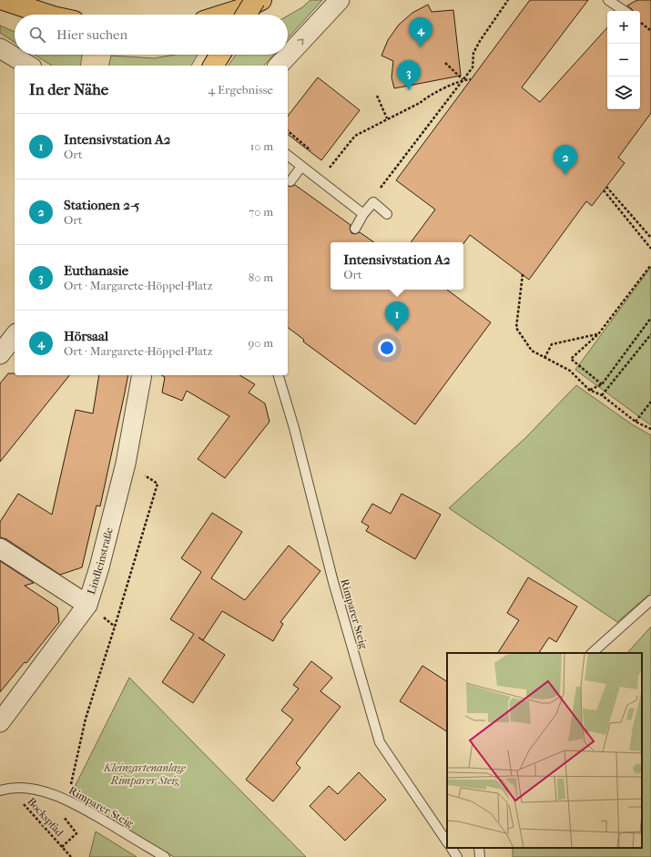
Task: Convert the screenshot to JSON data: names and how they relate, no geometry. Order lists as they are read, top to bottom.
{
  "streets": {
    "street": ["Lindleinstraße"],
    "lane": ["Rimparer Steig"],
    "path": ["Bockspfad"]
  },
  "crossings": [
    ["Rimparer Steig", "Bockspfad"]
  ],
  "parks": ["Kleingartenanlage Rimparer Steig"],
  "page": {
    "map_buttons": ["+", "−"],
    "search": "Hier suchen",
    "pins": [
      "4",
      "3",
      "2",
      "1"
    ],
    "heading": ["In der Nähe", "4 Ergebnisse"],
    "list": [
      {
        "mark": "1",
        "name": "Intensivstation A2",
        "note": "Ort",
        "value": "10 m"
      },
      {
        "mark": "2",
        "name": "Stationen 2-5",
        "note": "Ort",
        "value": "70 m"
      },
      {
        "mark": "3",
        "name": "Euthanasie",
        "note": "Ort · Margarete-Höppel-Platz",
        "value": "80 m"
      },
      {
        "mark": "4",
        "name": "Hörsaal",
        "note": "Ort · Margarete-Höppel-Platz",
        "value": "90 m"
      }
    ],
    "popup": ["Intensivstation A2", "Ort"]
  }
}
